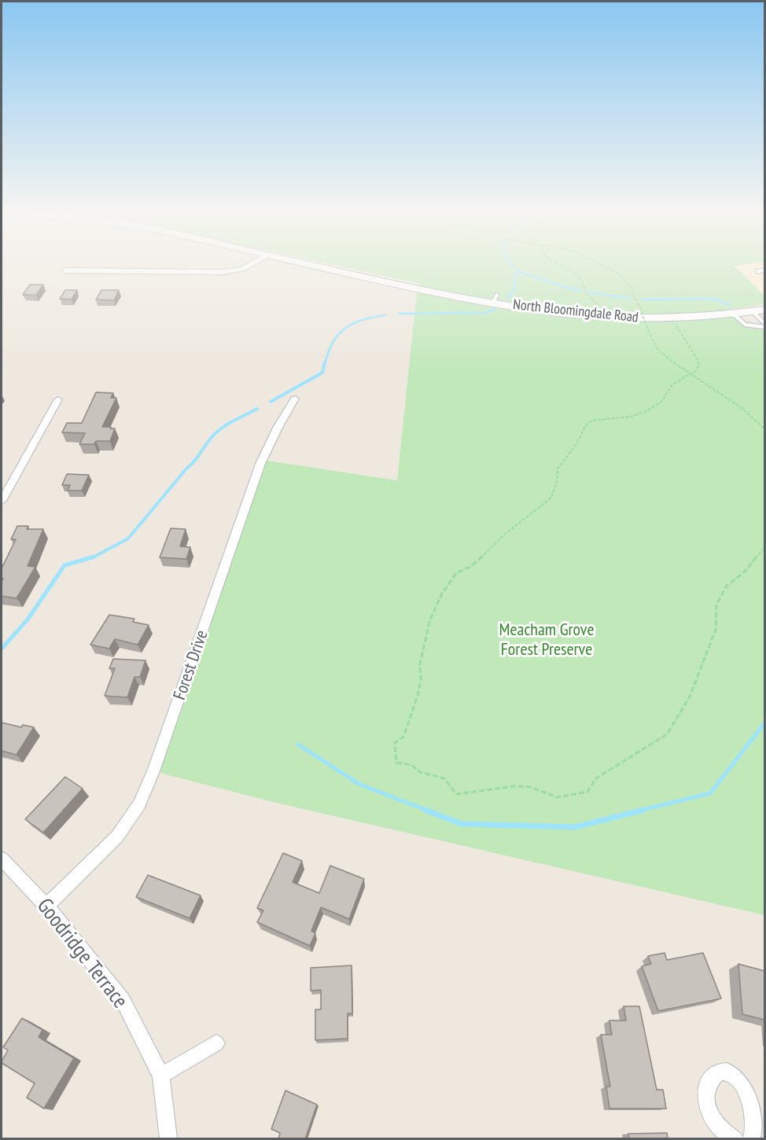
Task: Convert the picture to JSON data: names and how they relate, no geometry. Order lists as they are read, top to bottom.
{
  "streets": {
    "main road": ["North Bloomingdale Road"],
    "street": ["Forest Drive", "Goodridge Terrace"]
  },
  "crossings": [
    ["Forest Drive", "Goodridge Terrace"]
  ],
  "parks": ["Meacham Grove Forest Preserve"]
}
